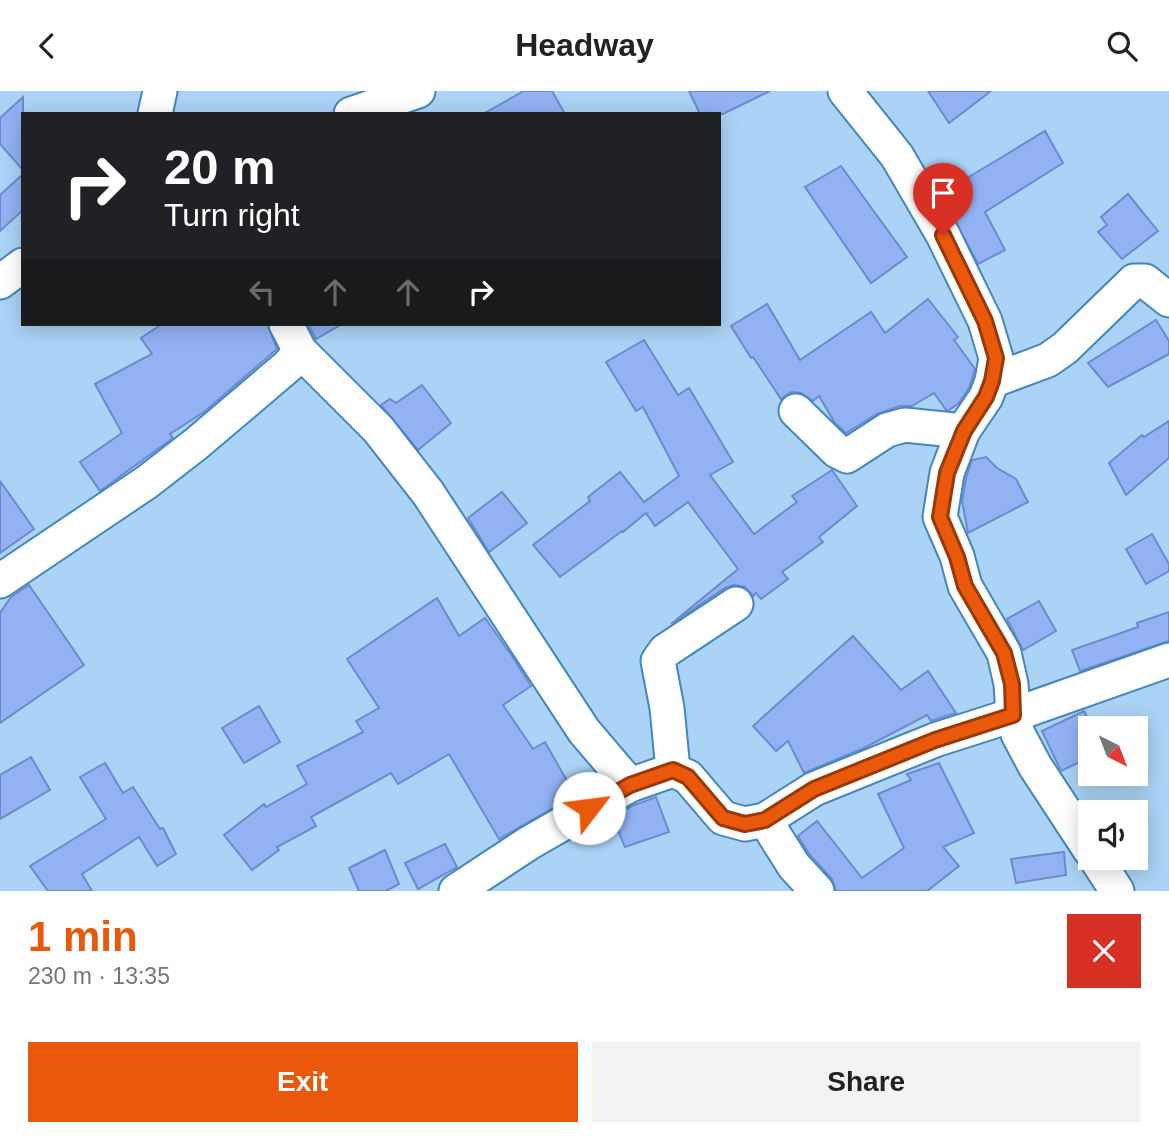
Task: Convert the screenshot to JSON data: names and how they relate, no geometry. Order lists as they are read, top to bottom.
{
  "north": "bottom right",
  "page": {
    "header": "Headway",
    "turn": ["20 m", "Turn right"],
    "heading": ["1 min", "230 m · 13:35"],
    "buttons": ["Exit", "Share"]
  }
}
